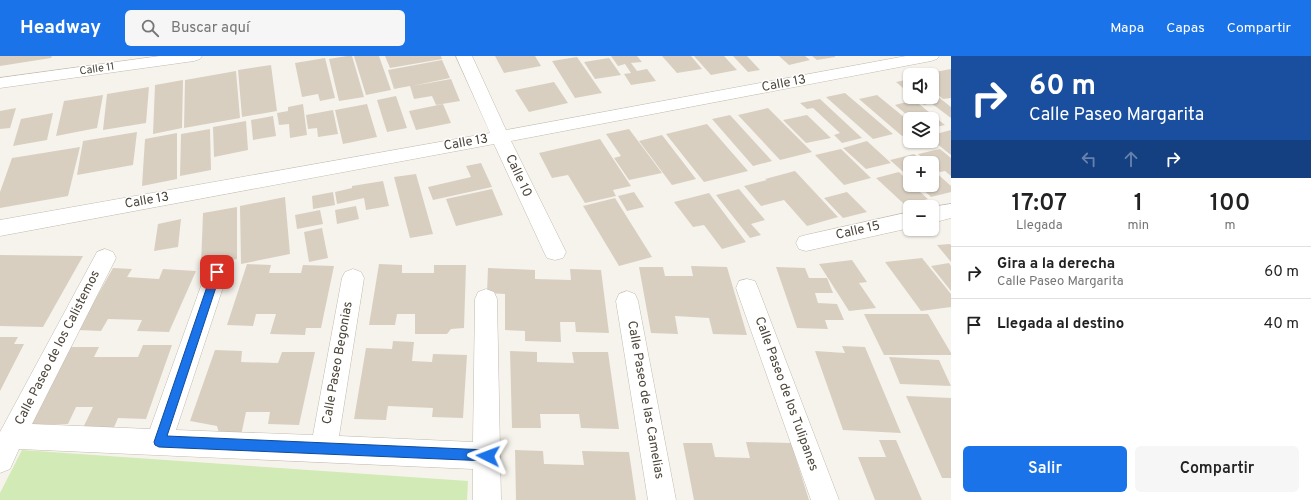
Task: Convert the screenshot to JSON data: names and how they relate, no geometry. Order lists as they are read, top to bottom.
{
  "streets": {
    "street": [
      "Calle 11",
      "Calle 13",
      "Calle 10",
      "Calle 15",
      "Calle Paseo de los Calistemos",
      "Calle Paseo Begonias",
      "Calle Paseo de los Tulipanes",
      "Calle Paseo de las Camelias"
    ]
  },
  "crossings": [
    ["Calle 13", "Calle 10"]
  ],
  "page": {
    "header": "Headway",
    "search": "Buscar aquí",
    "nav": ["Mapa", "Capas", "Compartir"],
    "turn": ["60 m", "Calle Paseo Margarita"],
    "map_buttons": ["+", "−"],
    "eta": [
      "17:07",
      "Llegada",
      "1",
      "min",
      "100",
      "m"
    ],
    "list": [
      {
        "name": "Gira a la derecha",
        "note": "Calle Paseo Margarita",
        "value": "60 m"
      },
      {
        "name": "Llegada al destino",
        "value": "40 m"
      }
    ],
    "buttons": ["Salir", "Compartir"]
  }
}
